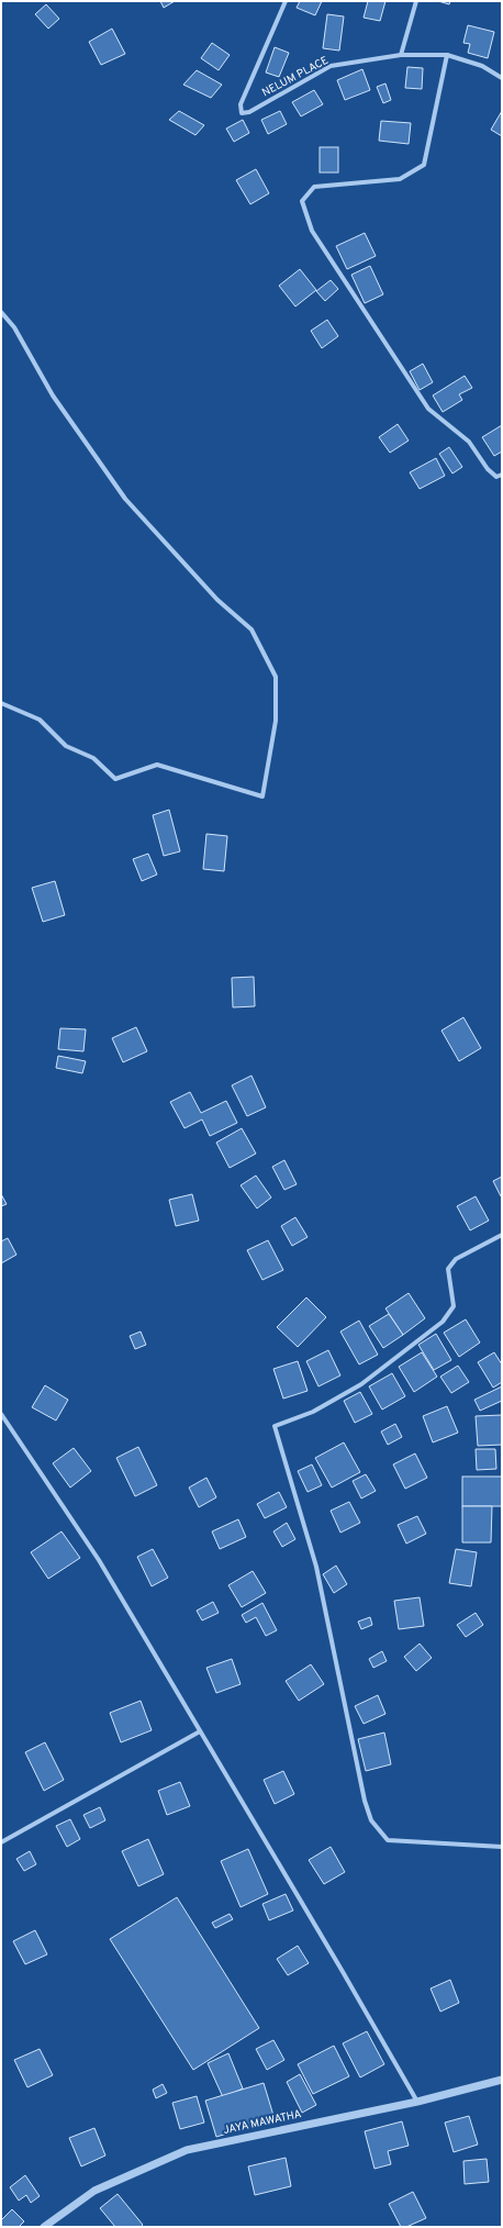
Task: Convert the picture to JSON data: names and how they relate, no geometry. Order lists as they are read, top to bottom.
{
  "streets": {
    "street": ["NELUM PLACE", "JAYA MAWATHA"]
  }
}
